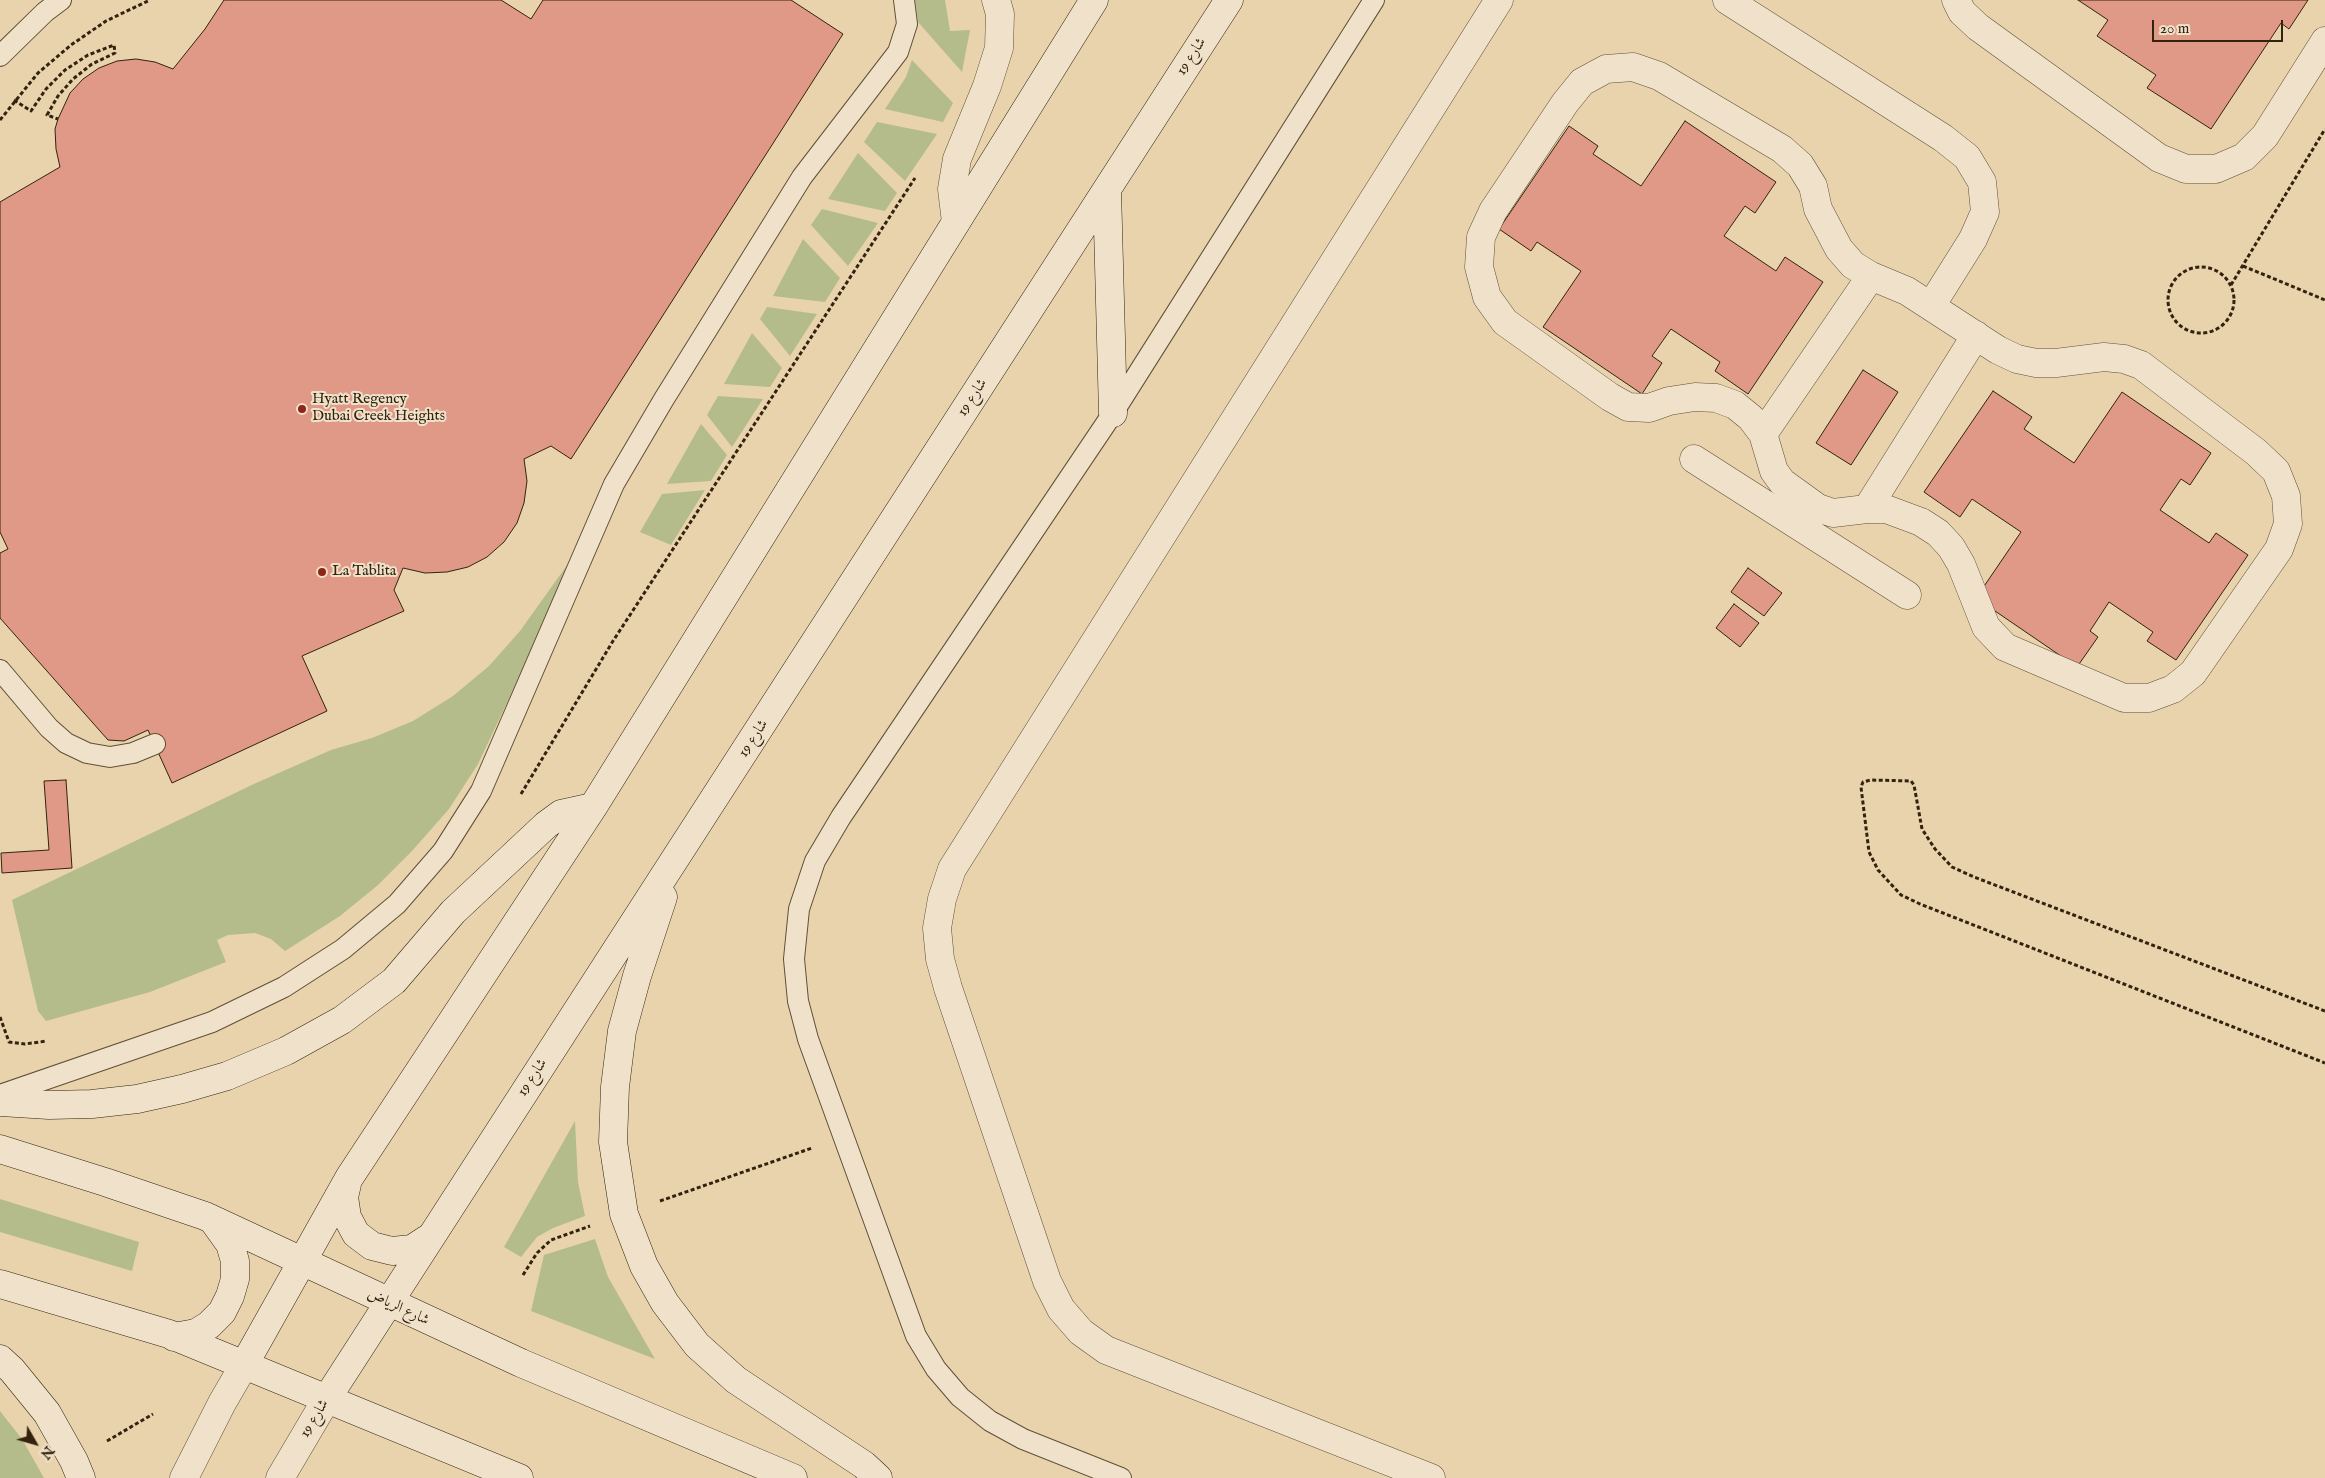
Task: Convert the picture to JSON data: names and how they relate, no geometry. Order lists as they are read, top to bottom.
{
  "streets": {
    "main road": ["شارع 19", "شارع الرياض"]
  },
  "crossings": [
    ["شارع 19", "شارع الرياض"]
  ],
  "places": ["Hyatt Regency Dubai Creek Heights", "La Tablita"],
  "scale_bar": "20 m",
  "north": "bottom right"
}
